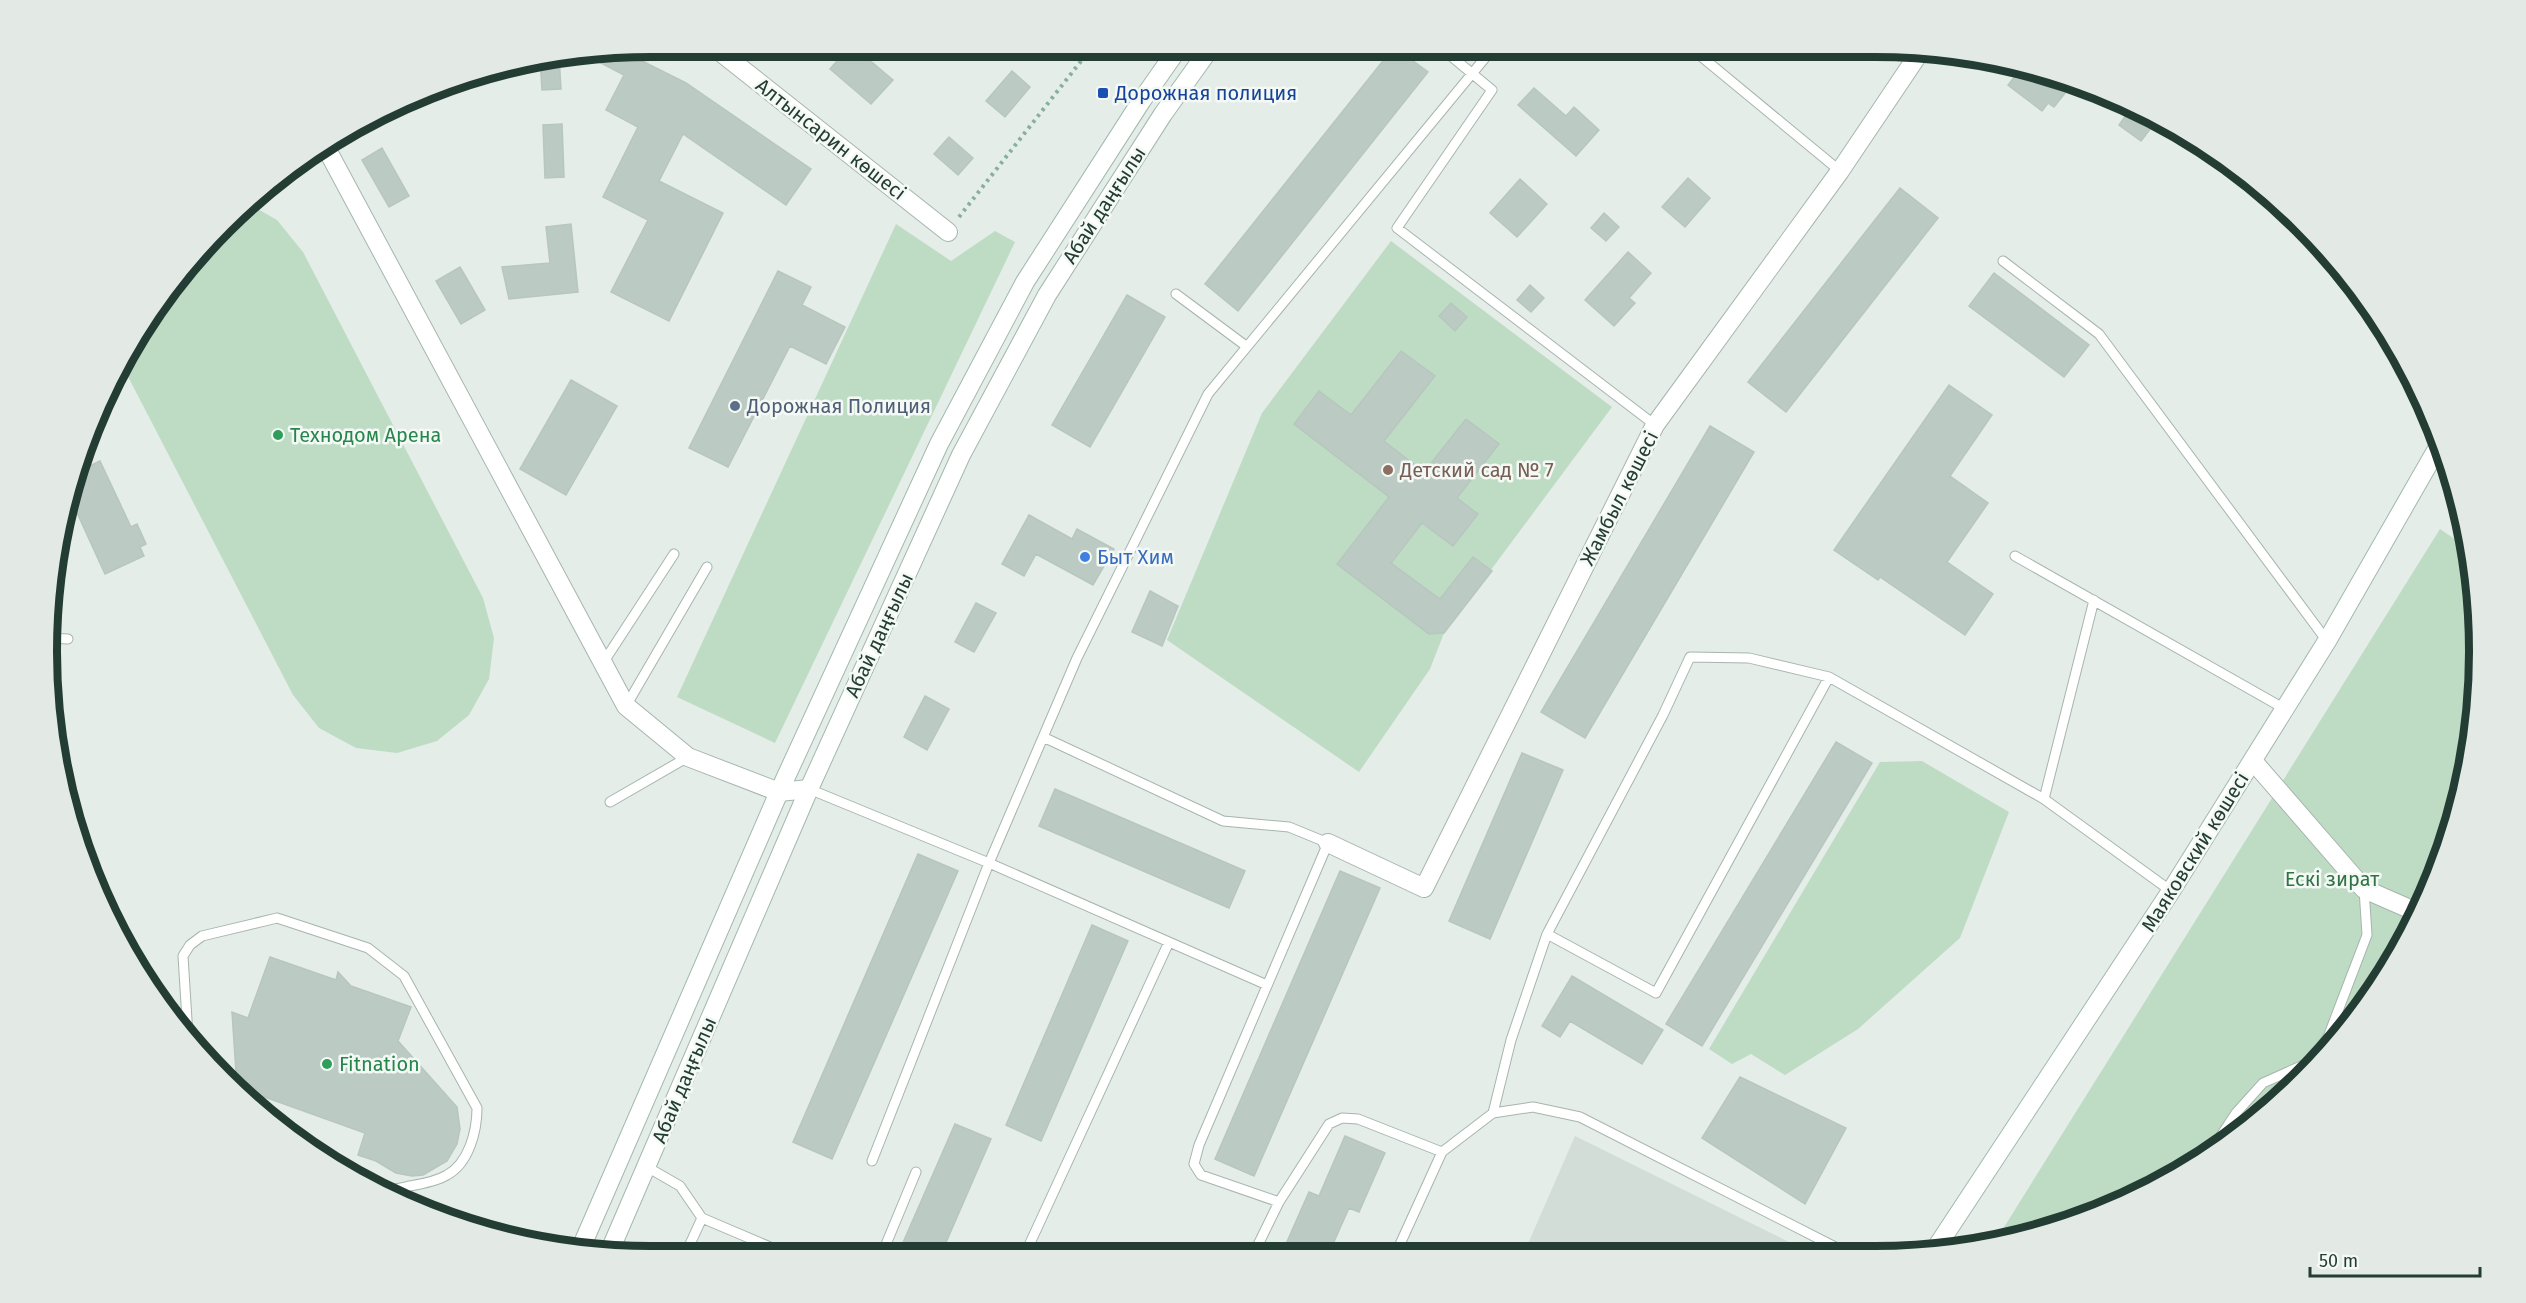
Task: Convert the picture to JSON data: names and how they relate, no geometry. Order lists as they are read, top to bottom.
{
  "streets": {
    "main road": [
      "Алтынсарин көшесі",
      "Абай даңғылы",
      "Жамбыл көшесі",
      "Маяковский көшесі"
    ]
  },
  "parks": ["Ескі зират"],
  "places": {
    "transit": ["Дорожная полиция"],
    "other": [
      "Дорожная Полиция",
      "Технодом Арена",
      "Детский сад № 7",
      "Быт Хим",
      "Fitnation"
    ]
  },
  "scale_bar": "50 m"
}
